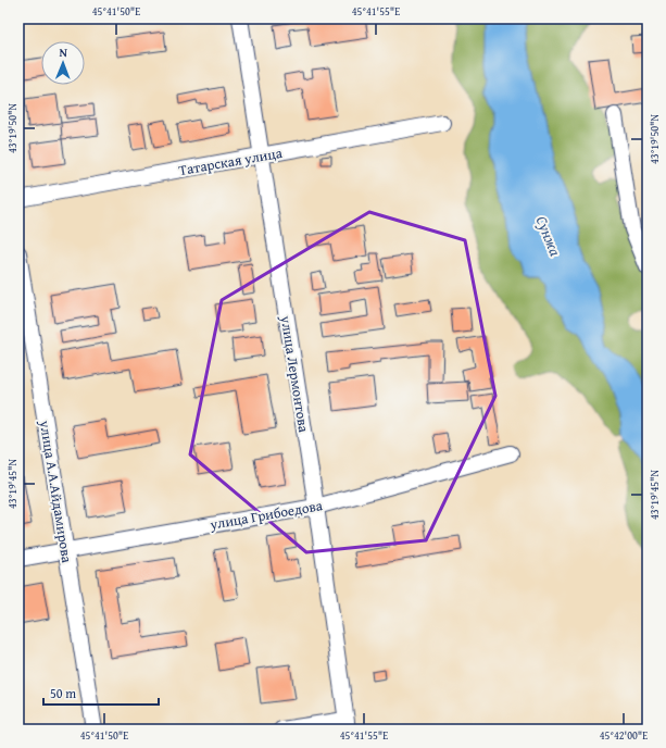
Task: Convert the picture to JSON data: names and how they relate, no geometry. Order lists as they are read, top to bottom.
{
  "streets": {
    "street": [
      "Татарская улица",
      "улица Лермонтова",
      "улица А.А.Айдамирова",
      "улица Грибоедова"
    ]
  },
  "crossings": [
    ["Татарская улица", "улица Лермонтова"],
    ["улица Лермонтова", "улица Грибоедова"],
    ["улица А.А.Айдамирова", "улица Грибоедова"]
  ],
  "water": ["Сунжа"],
  "scale_bar": "50 m",
  "north": "top",
  "coordinates": [
    "45°41'50\"E",
    "45°41'55\"E",
    "43°19'50\"N",
    "43°19'45\"N",
    "45°42'00\"E"
  ]
}
